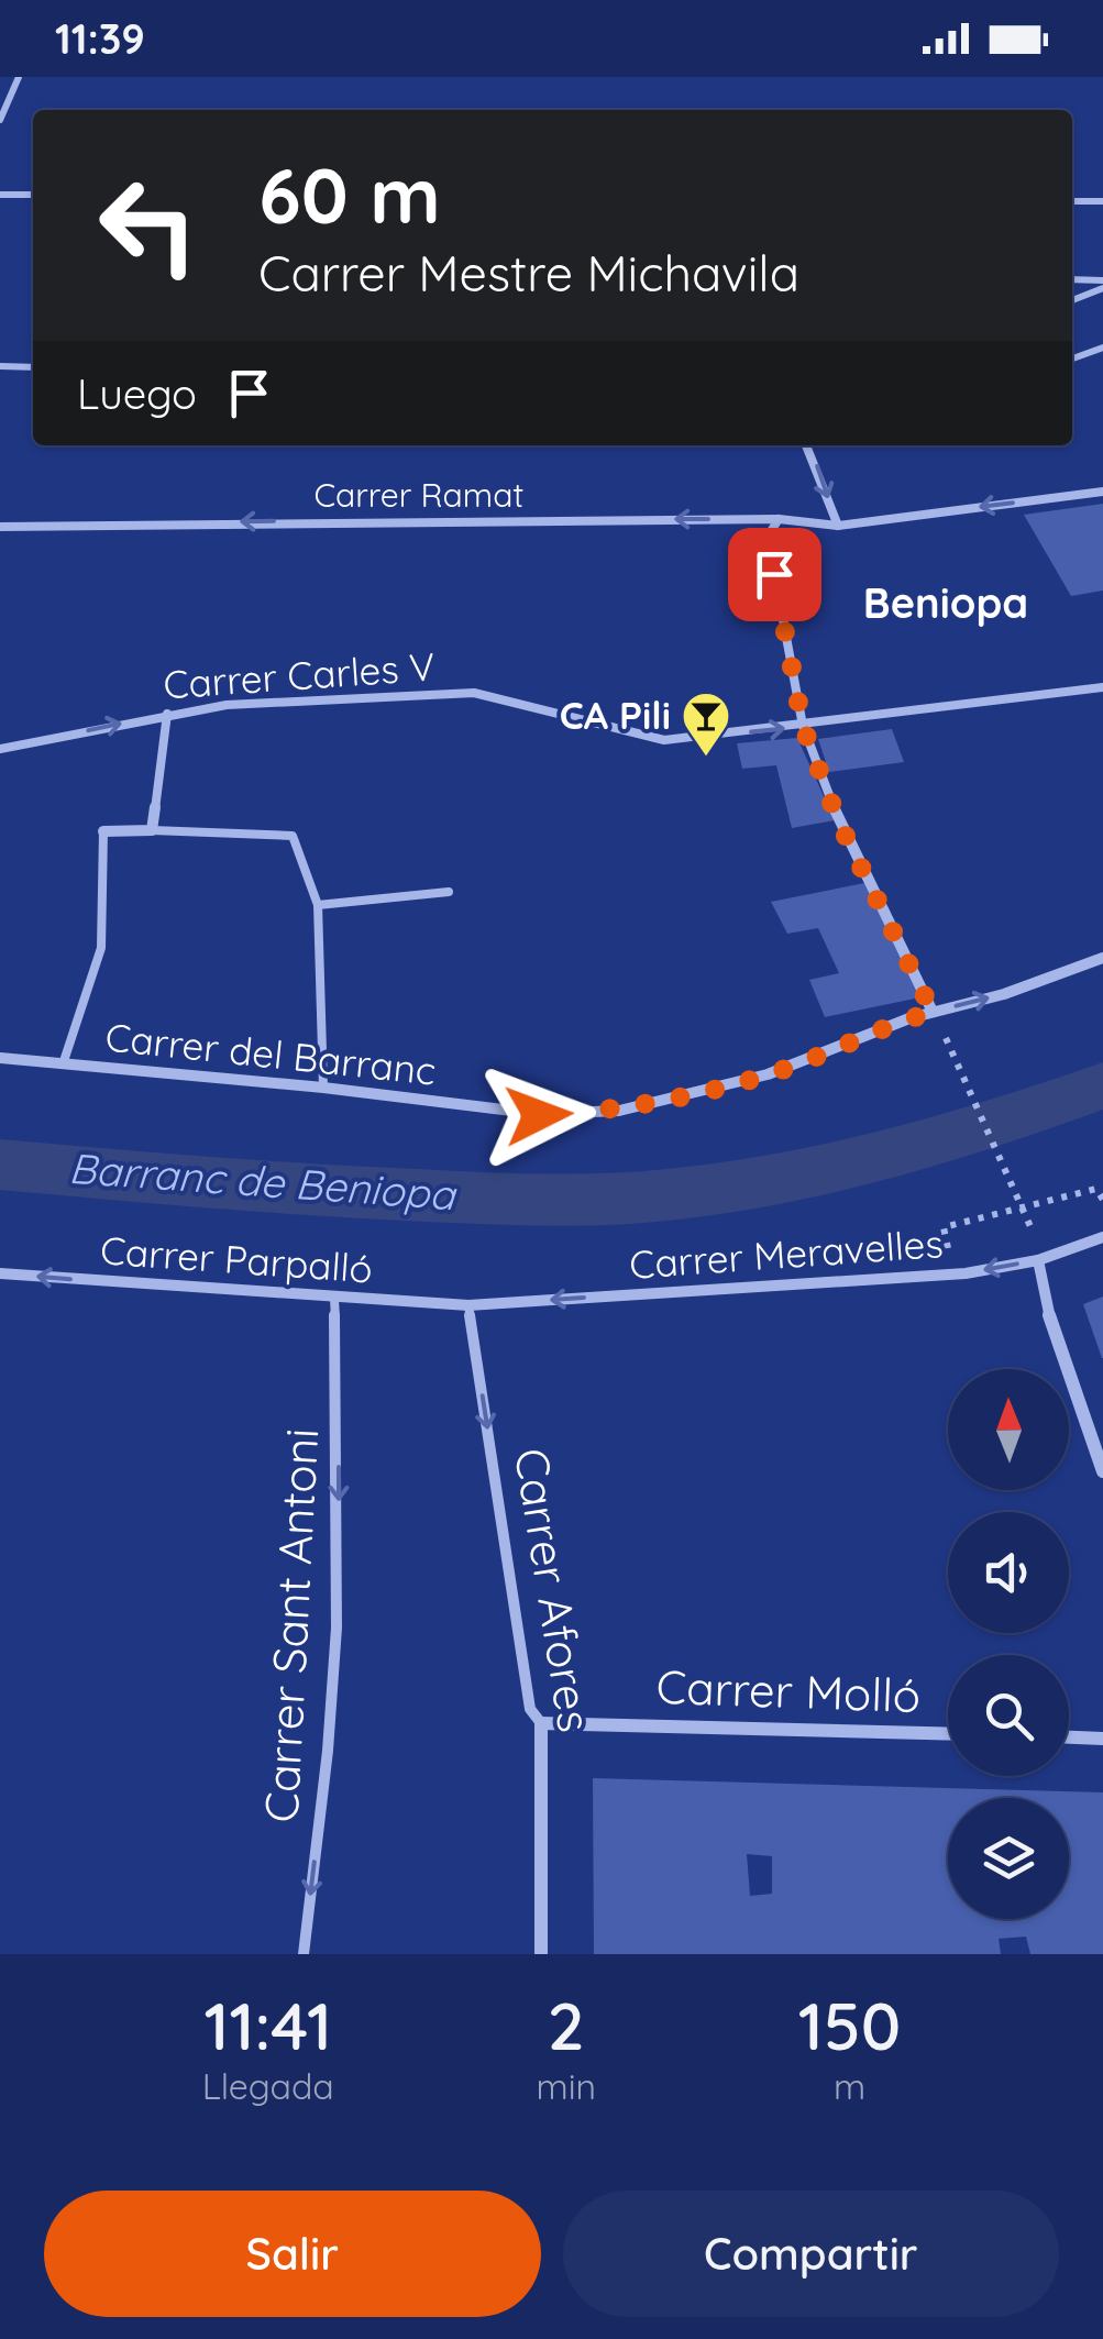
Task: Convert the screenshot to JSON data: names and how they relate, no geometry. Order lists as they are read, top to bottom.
{
  "streets": {
    "street": [
      "Carrer Ramat",
      "Carrer Carles V",
      "Carrer del Barranc",
      "Carrer Meravelles",
      "Carrer Parpalló",
      "Carrer Afores",
      "Carrer Molló"
    ],
    "lane": ["Carrer Sant Antoni"]
  },
  "crossings": [
    ["Carrer Meravelles", "Carrer Parpalló"],
    ["Carrer Meravelles", "Carrer Afores"],
    ["Carrer Parpalló", "Carrer Afores"],
    ["Carrer Parpalló", "Carrer Sant Antoni"],
    ["Carrer Afores", "Carrer Molló"]
  ],
  "one_way": [
    "Carrer Ramat",
    "Carrer Carles V",
    "Carrer Meravelles",
    "Carrer Parpalló",
    "Carrer Afores",
    "Carrer Sant Antoni"
  ],
  "districts": ["Beniopa"],
  "water": ["Barranc de Beniopa"],
  "places": {
    "bar": ["CA Pili"]
  },
  "north": "top",
  "page": {
    "status": "11:39",
    "turn": ["60 m", "Carrer Mestre Michavila"],
    "then": "Luego",
    "eta": [
      "11:41",
      "Llegada",
      "2",
      "min",
      "150",
      "m"
    ],
    "buttons": ["Salir", "Compartir"]
  }
}
